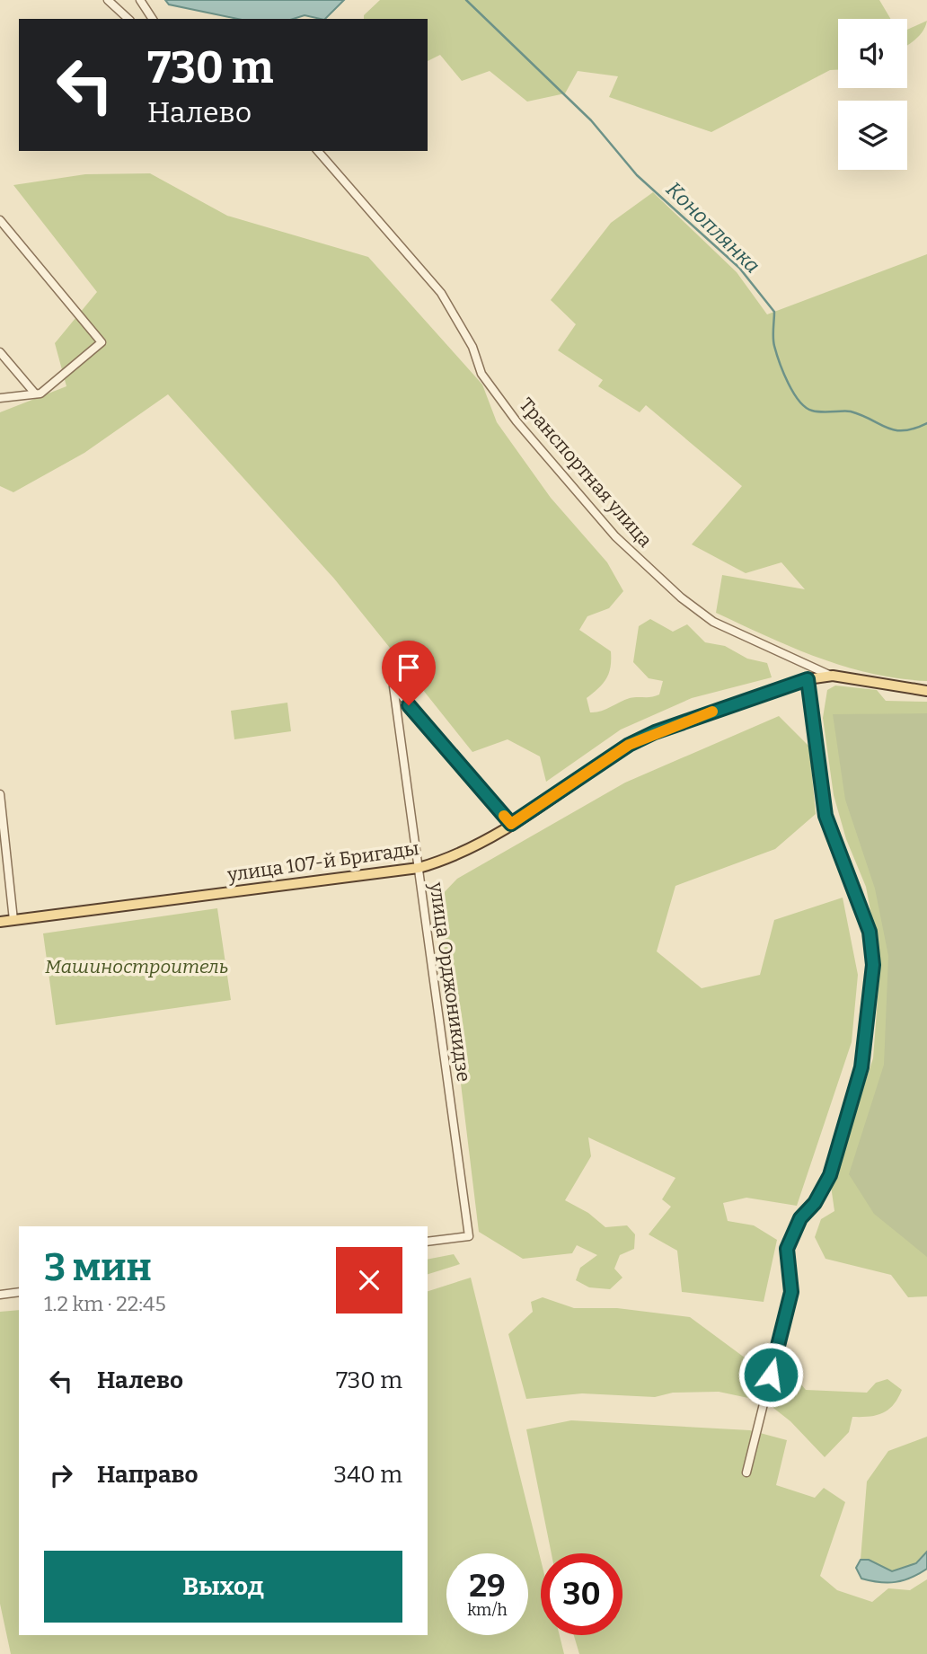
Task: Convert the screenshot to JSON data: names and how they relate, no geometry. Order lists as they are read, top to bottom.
{
  "streets": {
    "main road": ["Транспортная улица", "улица 107-й Бригады"],
    "street": ["улица Орджоникидзе"]
  },
  "crossings": [
    ["Транспортная улица", "улица 107-й Бригады"],
    ["улица 107-й Бригады", "улица Орджоникидзе"]
  ],
  "water": ["Коноплянка"],
  "parks": ["Машиностроитель"],
  "page": {
    "turn": ["730 m", "Налево"],
    "heading": ["3 мин", "1.2 km · 22:45"],
    "list": [
      {
        "name": "Налево",
        "value": "730 m"
      },
      {
        "name": "Направо",
        "value": "340 m"
      }
    ],
    "buttons": "Выход",
    "speed": "29 km/h",
    "limit": "30"
  }
}
